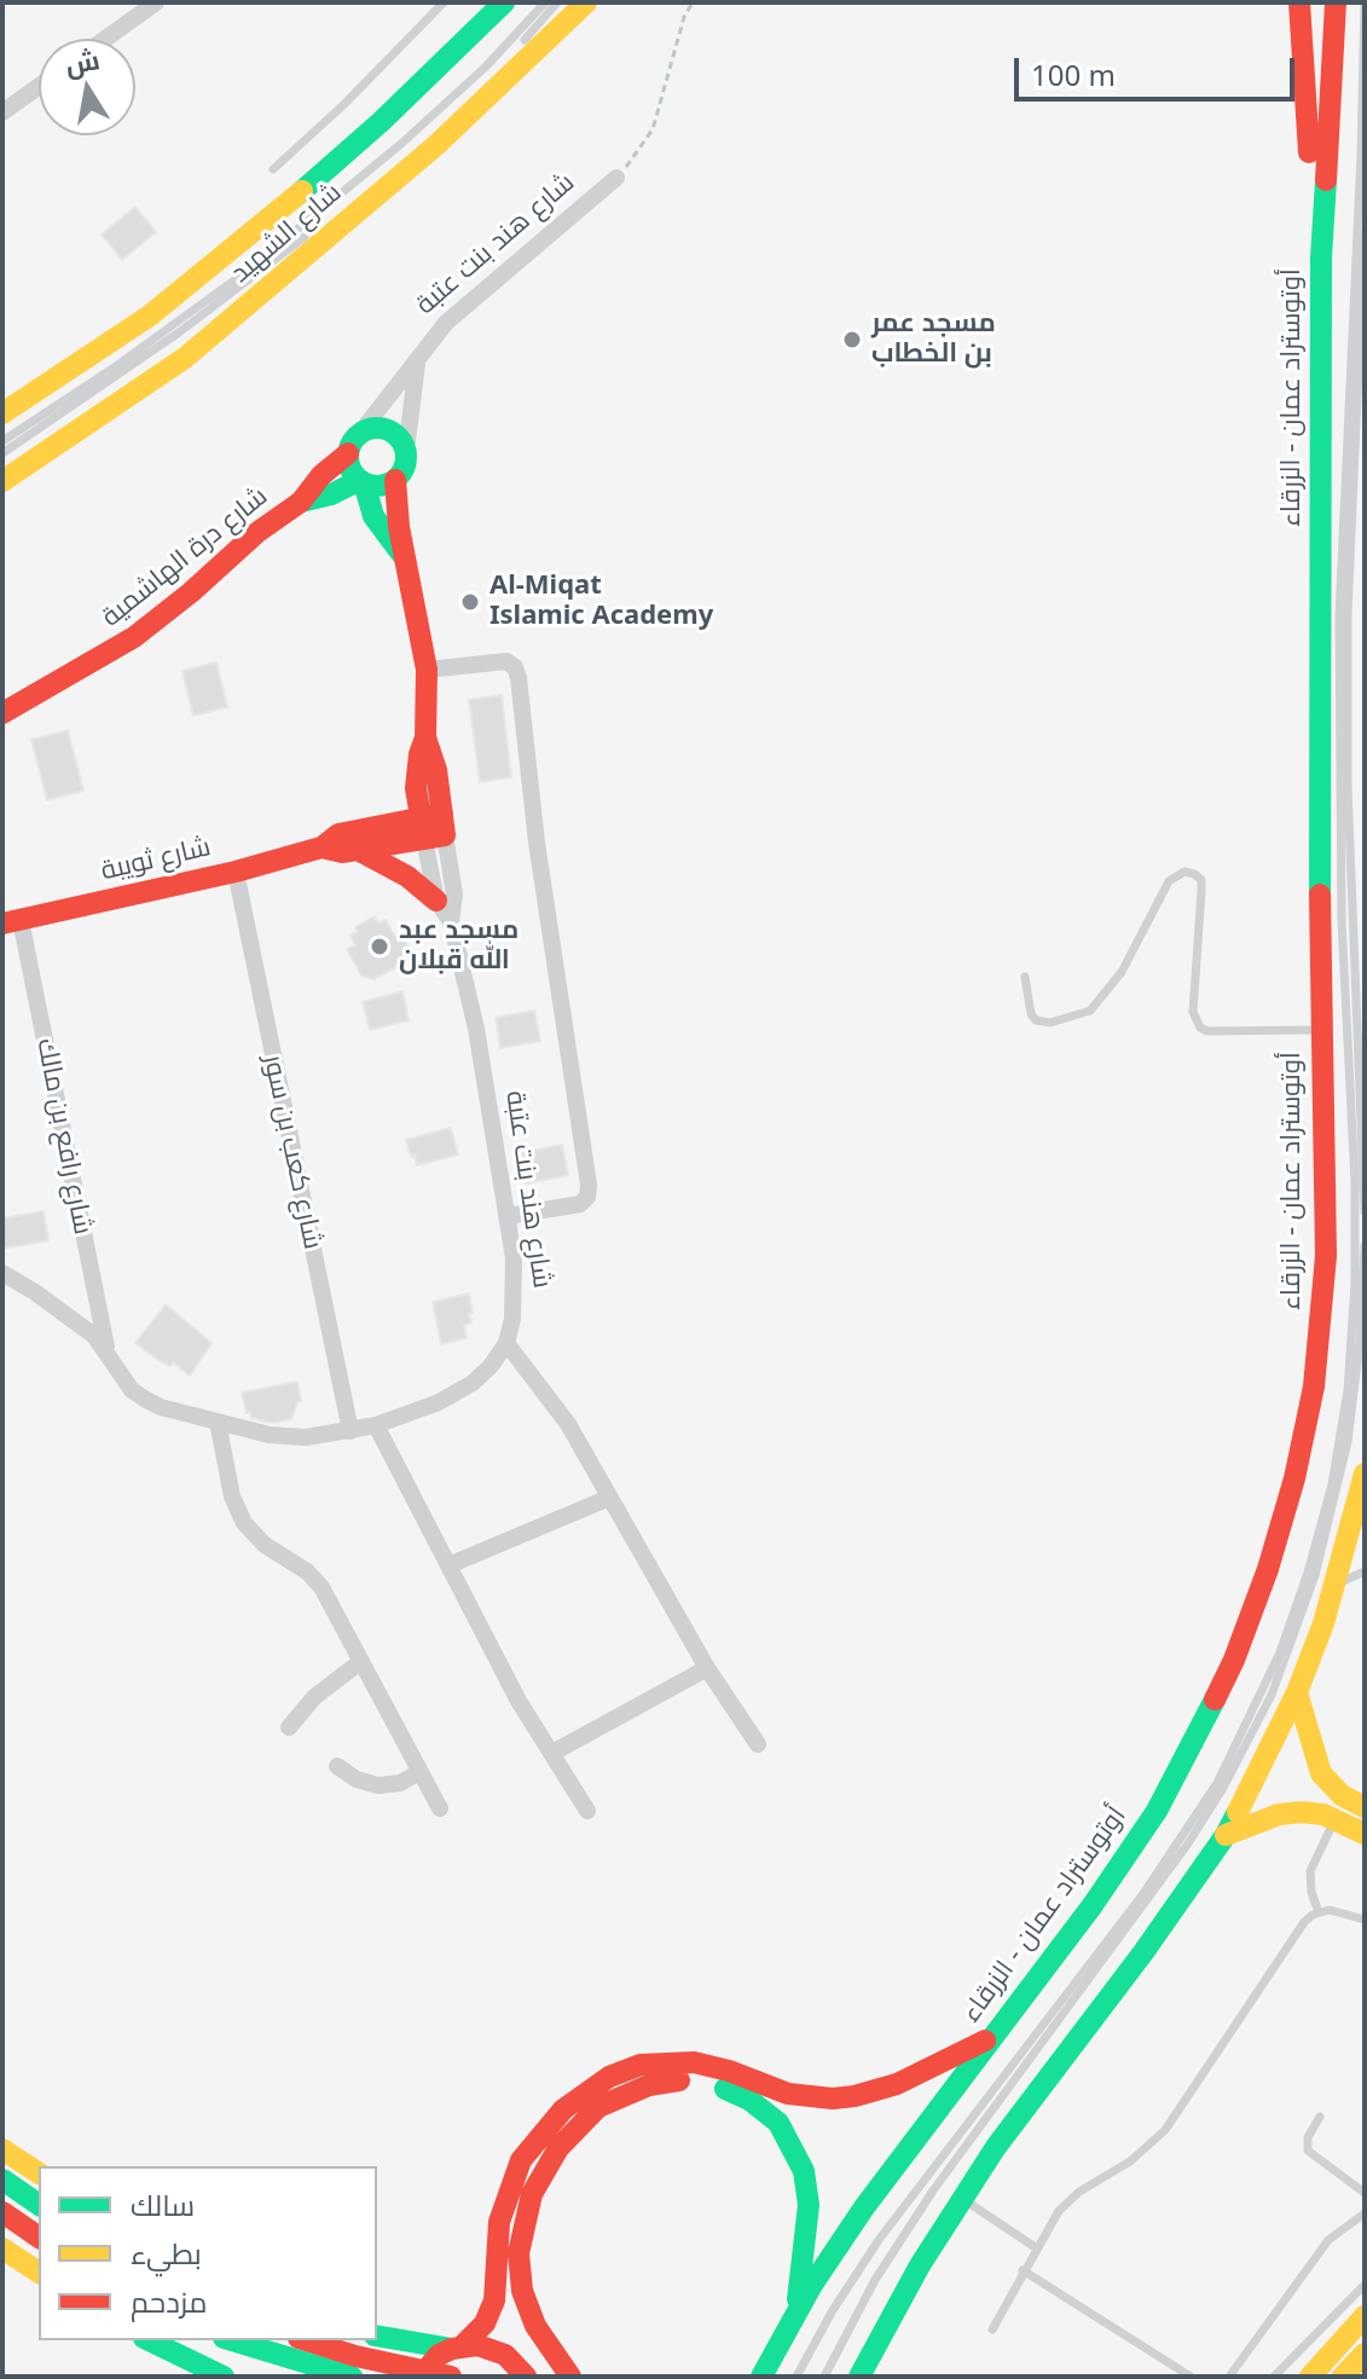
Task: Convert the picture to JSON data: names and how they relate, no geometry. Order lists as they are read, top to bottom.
{
  "streets": {
    "main road": [
      "شارع الشهيد",
      "شارع هند بنت عتبة",
      "أوتوستراد عمان - الزرقاء",
      "شارع درة الهاشمية",
      "شارع ثويبة"
    ],
    "street": ["شارع رافع بن مالك", "شارع كعب بن سور"]
  },
  "crossings": [
    ["شارع هند بنت عتبة", "شارع درة الهاشمية"],
    ["شارع هند بنت عتبة", "شارع ثويبة"],
    ["شارع ثويبة", "شارع رافع بن مالك"],
    ["شارع ثويبة", "شارع كعب بن سور"]
  ],
  "places": ["مسجد عمر بن الخطاب", "Al-Miqat Islamic Academy", "مسجد عبد الله قبلان"],
  "legend": ["سالك", "بطيء", "مزدحم"],
  "scale_bar": "100 m",
  "north": "top"
}
